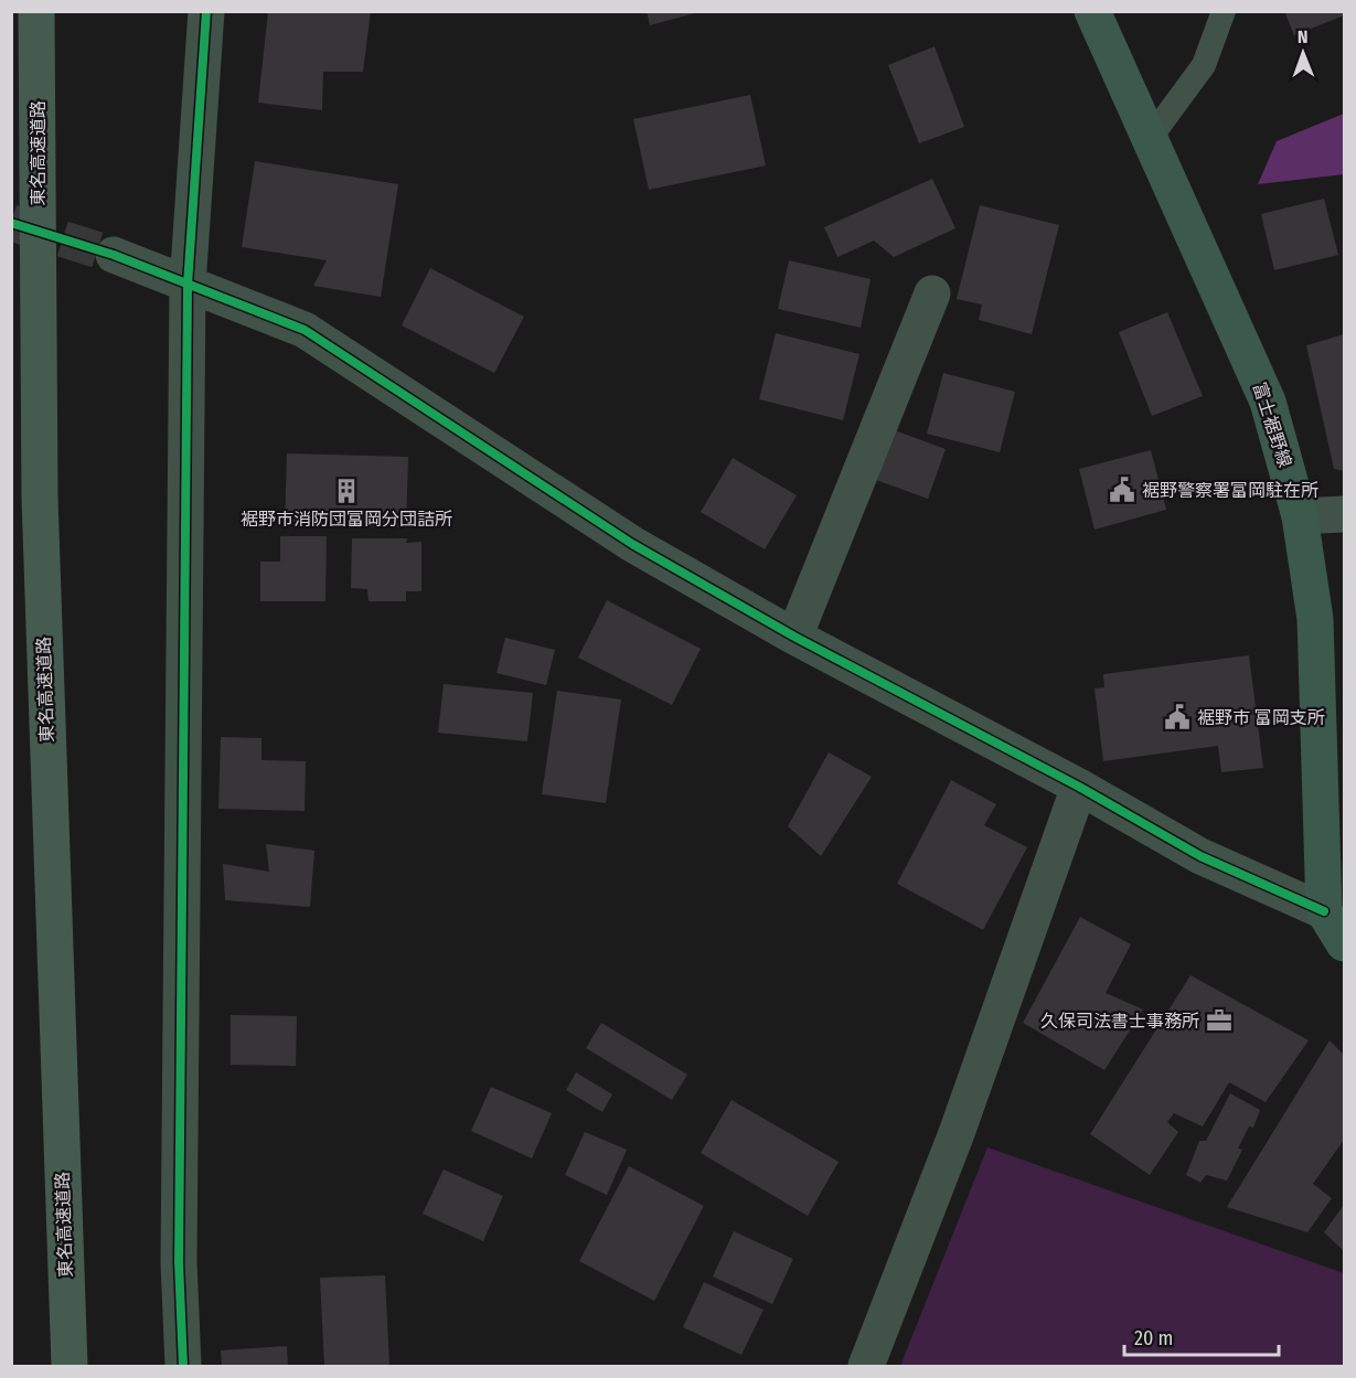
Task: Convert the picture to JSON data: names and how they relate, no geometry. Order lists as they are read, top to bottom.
{
  "streets": {
    "highway": ["東名高速道路"],
    "main road": ["富士裾野線"]
  },
  "places": {
    "public building": ["裾野警察署富岡駐在所", "裾野市 富岡支所"],
    "building": ["裾野市消防団富岡分団詰所"],
    "office": ["久保司法書士事務所"]
  },
  "scale_bar": "20 m",
  "north": "top"
}
